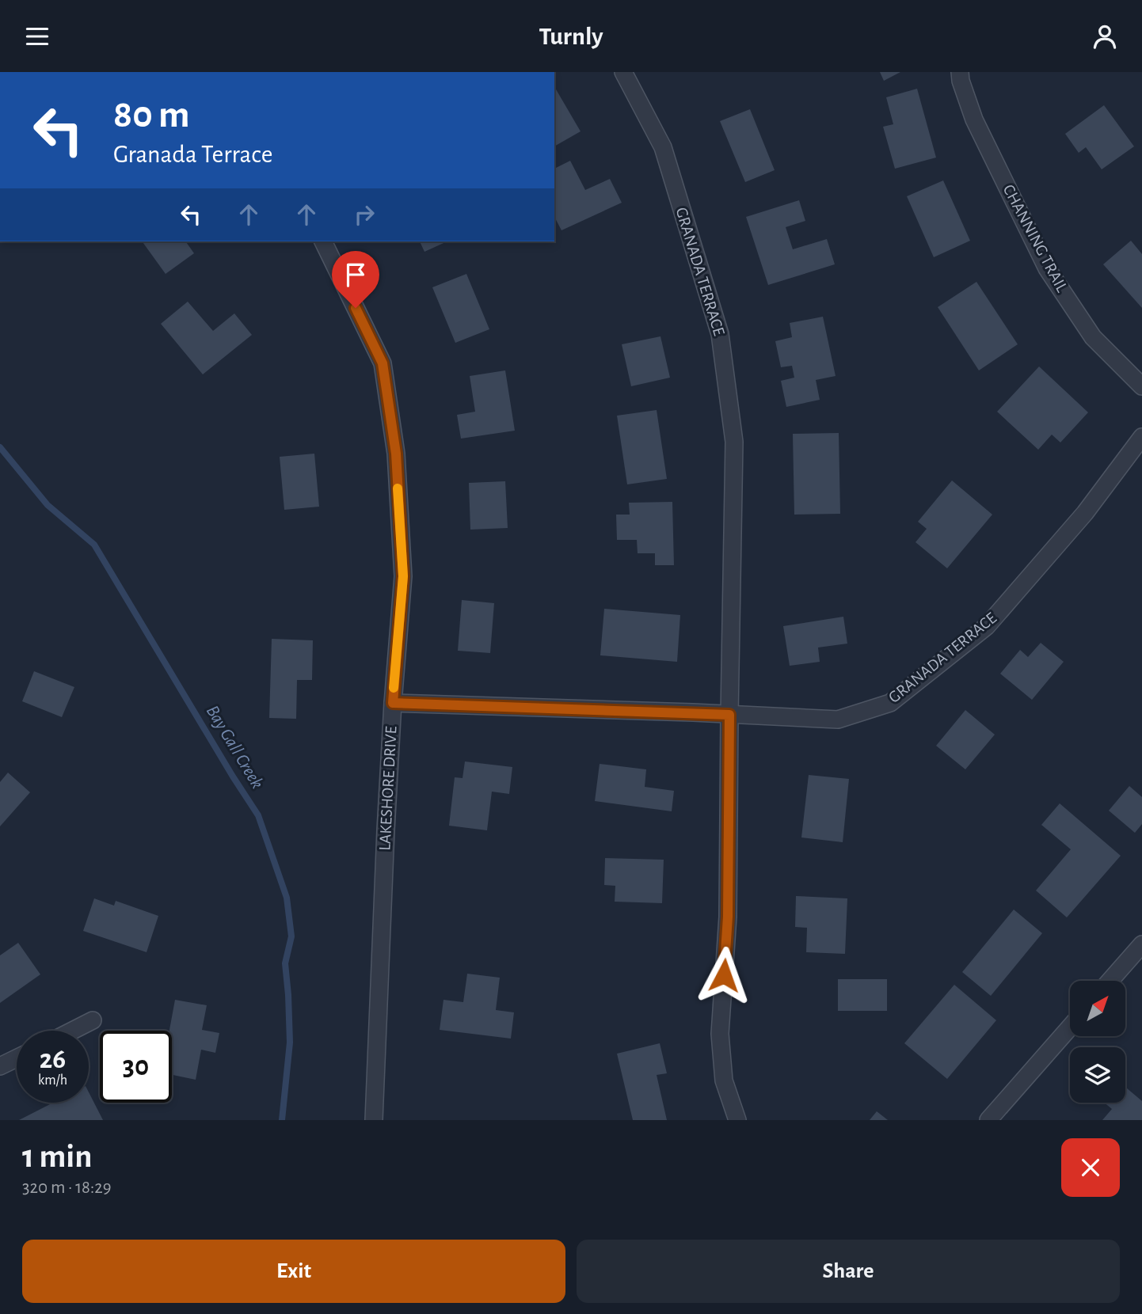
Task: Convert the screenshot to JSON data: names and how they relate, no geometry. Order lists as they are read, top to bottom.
{
  "streets": {
    "street": ["CHANNING TRAIL", "GRANADA TERRACE", "LAKESHORE DRIVE"]
  },
  "crossings": [
    ["GRANADA TERRACE", "LAKESHORE DRIVE"]
  ],
  "water": ["Bay Gall Creek"],
  "north": "top right",
  "page": {
    "header": "Turnly",
    "turn": ["80 m", "Granada Terrace"],
    "speed": "26 km/h",
    "limit": "30",
    "heading": ["1 min", "320 m · 18:29"],
    "buttons": ["Exit", "Share"]
  }
}
